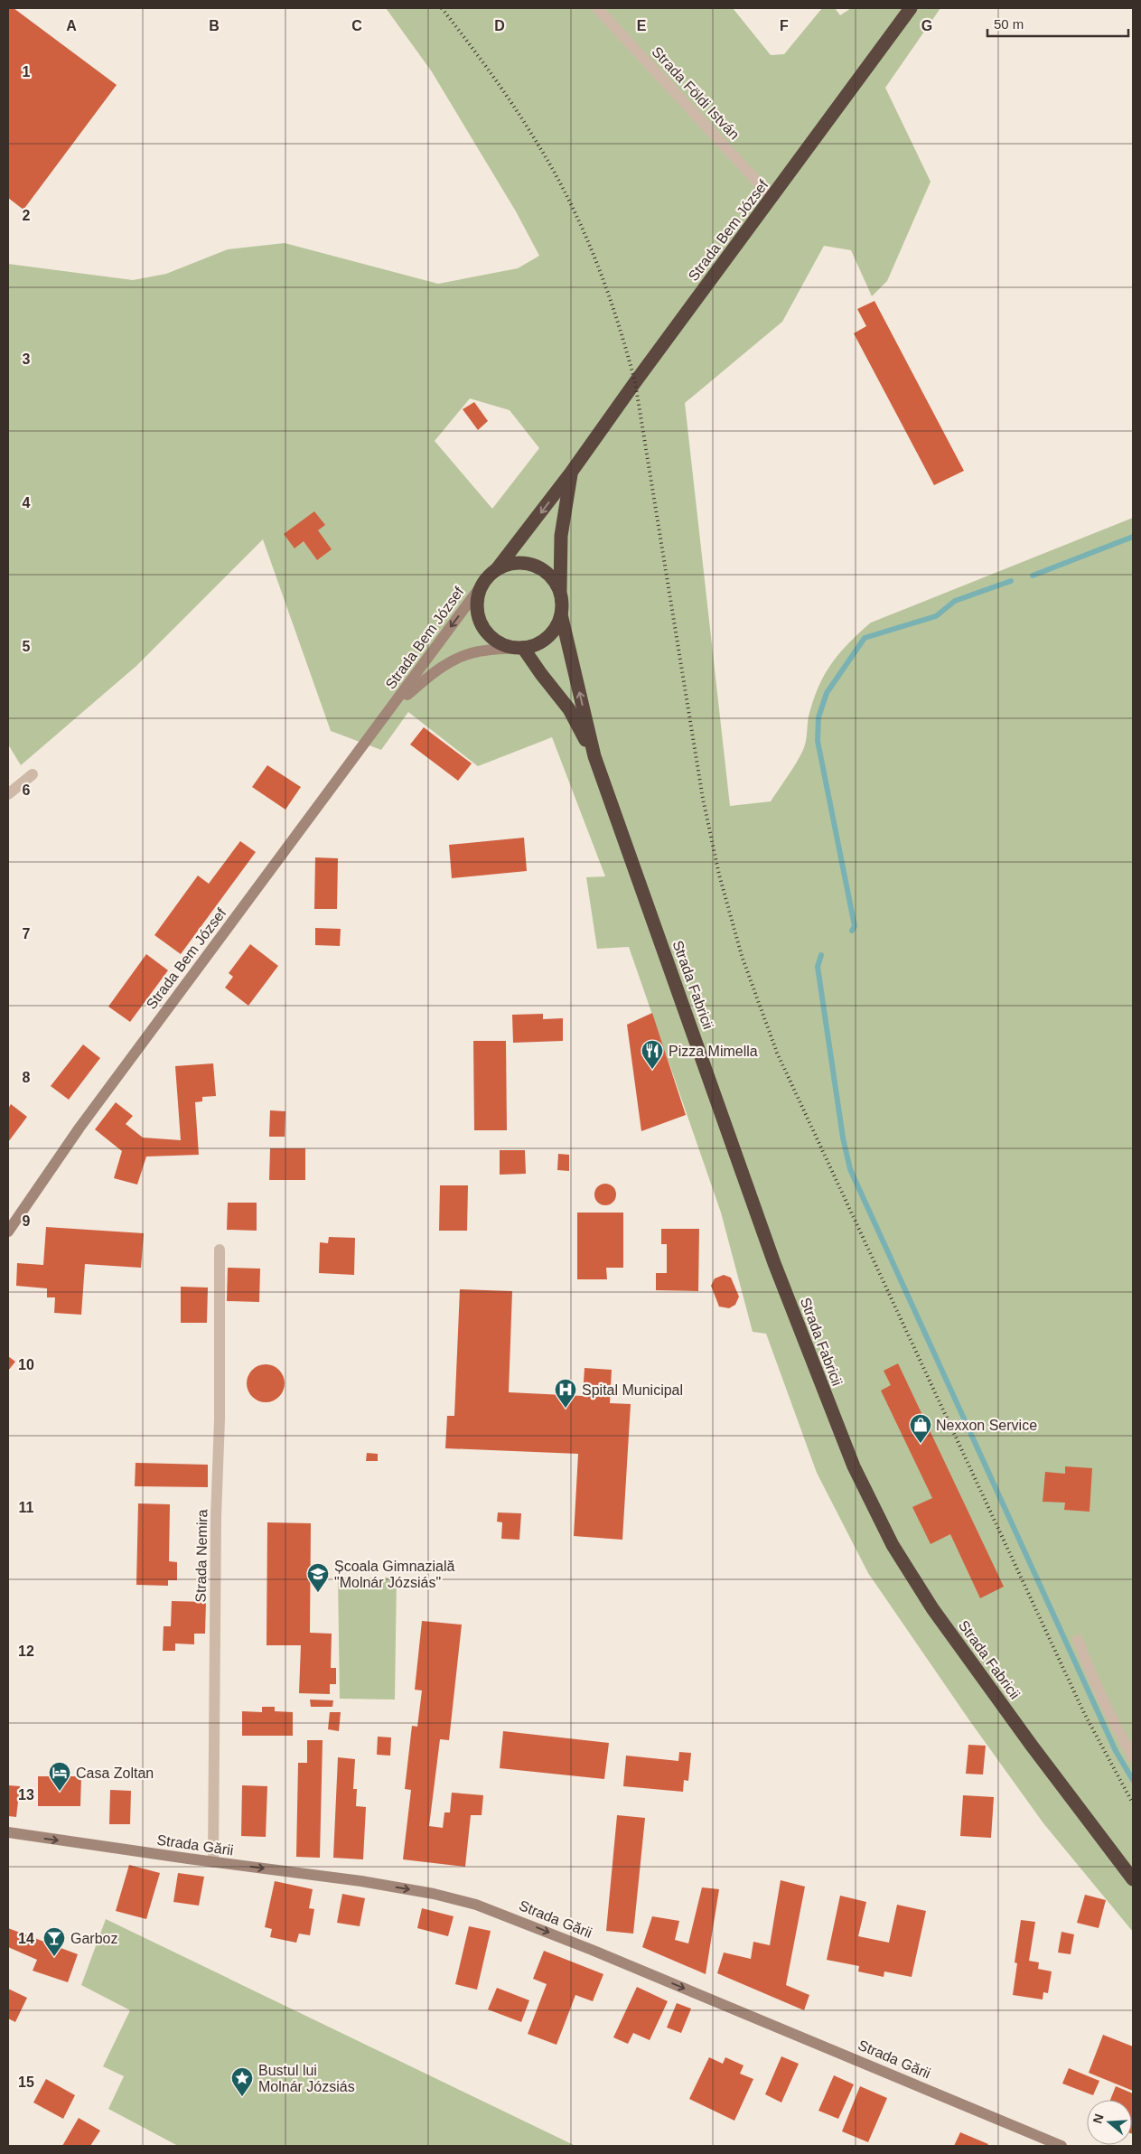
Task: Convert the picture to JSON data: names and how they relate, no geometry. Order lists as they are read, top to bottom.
{
  "streets": {
    "highway": ["Strada Bem József", "Strada Fabricii"],
    "main road": ["Strada Gării"],
    "street": ["Strada Földi István", "Strada Nemira"]
  },
  "crossings": [
    ["Strada Földi István", "Strada Bem József"],
    ["Strada Bem József", "Strada Fabricii"],
    ["Strada Nemira", "Strada Gării"]
  ],
  "one_way": ["Strada Gării"],
  "places": {
    "restaurant": ["Pizza Mimella"],
    "hospital": ["Spital Municipal"],
    "shop": ["Nexxon Service"],
    "school or university": ["Școala Gimnazială \"Molnár Józsiás\""],
    "hotel": ["Casa Zoltan"],
    "bar": ["Garboz"],
    "place": ["Bustul lui Molnár Józsiás"]
  },
  "scale_bar": "50 m",
  "north": "left",
  "grid": {
    "columns": [
      "A",
      "B",
      "C",
      "D",
      "E",
      "F",
      "G"
    ],
    "rows": [
      "1",
      "2",
      "3",
      "4",
      "5",
      "6",
      "7",
      "8",
      "9",
      "10",
      "11",
      "12",
      "13",
      "14",
      "15"
    ]
  }
}
